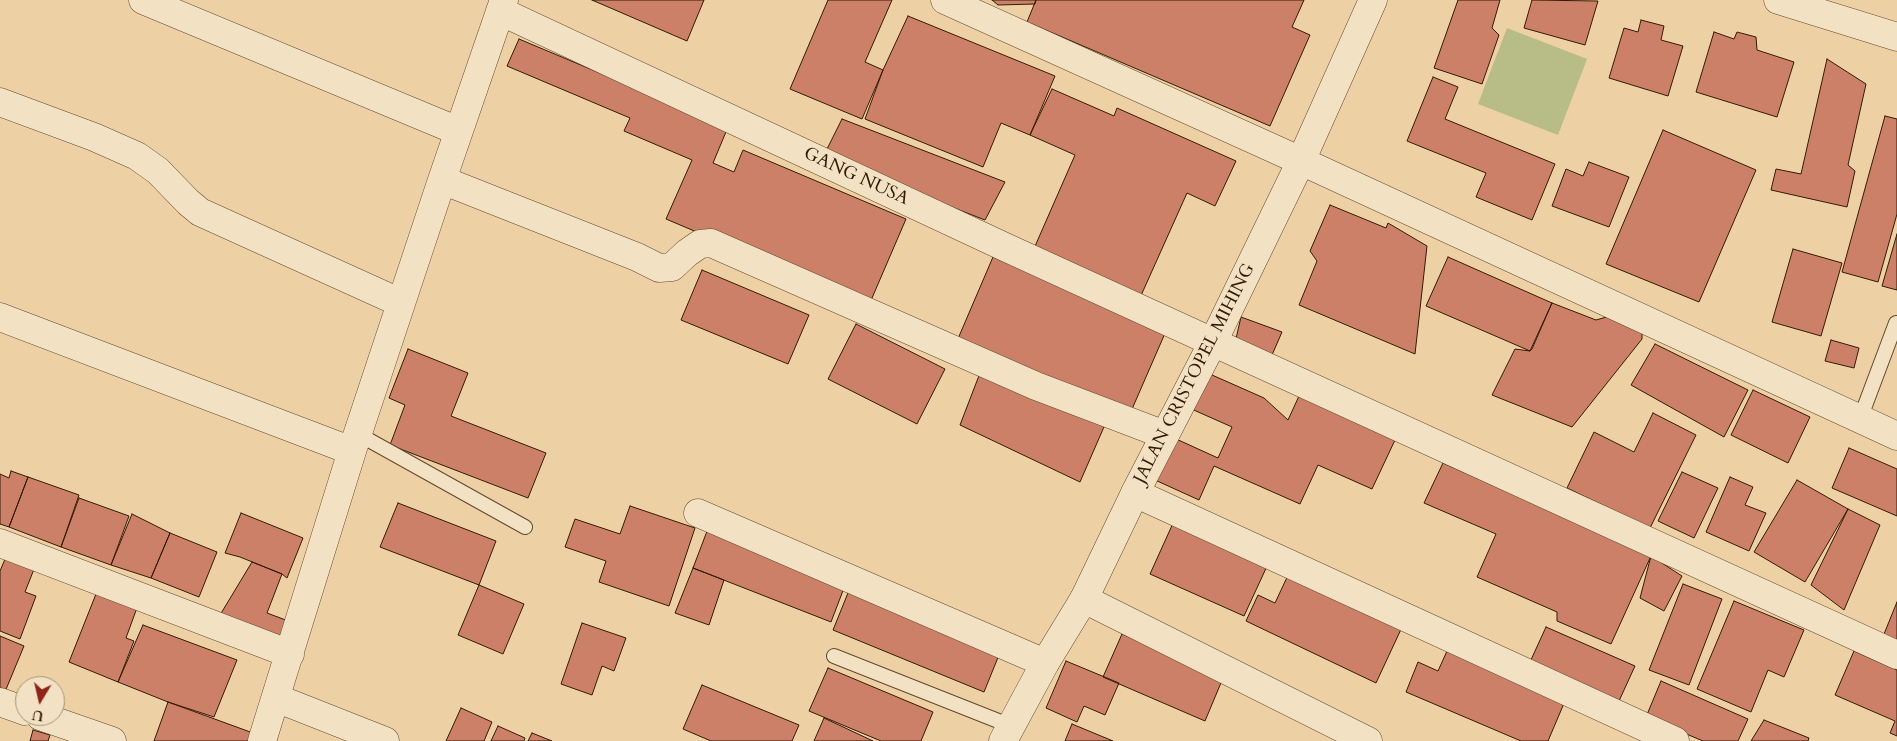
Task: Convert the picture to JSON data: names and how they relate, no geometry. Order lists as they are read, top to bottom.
{
  "streets": {
    "street": ["GANG NUSA", "JALAN CRISTOPEL MIHING"]
  },
  "crossings": [
    ["GANG NUSA", "JALAN CRISTOPEL MIHING"]
  ],
  "north": "bottom"
}
